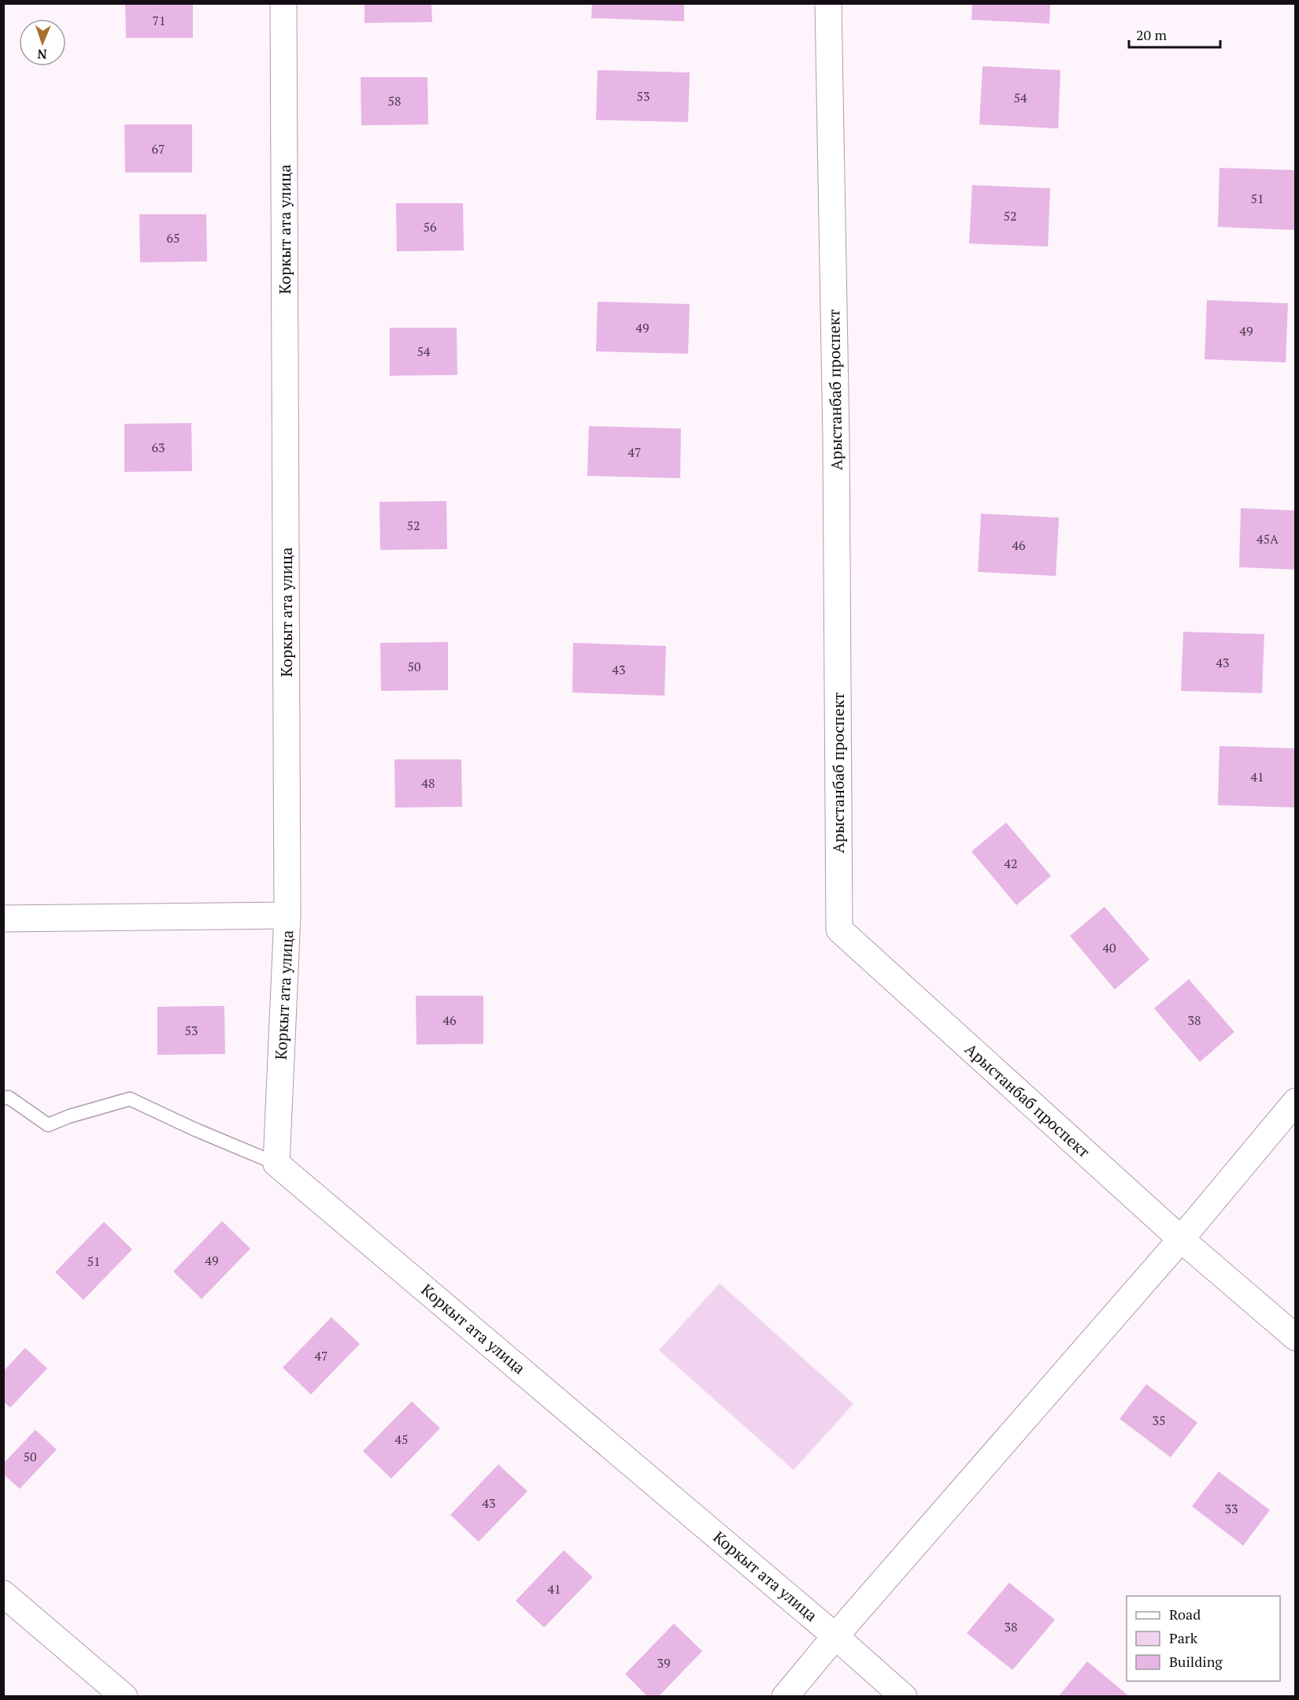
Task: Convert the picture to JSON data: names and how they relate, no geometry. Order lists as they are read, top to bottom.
{
  "streets": {
    "street": ["Коркыт ата улица", "Арыстанбаб проспект"]
  },
  "house_numbers": [
    "71",
    "53",
    "54",
    "58",
    "67",
    "51",
    "52",
    "56",
    "65",
    "49",
    "49",
    "54",
    "63",
    "47",
    "52",
    "45А",
    "46",
    "43",
    "50",
    "43",
    "41",
    "48",
    "42",
    "40",
    "46",
    "38",
    "53",
    "49",
    "51",
    "47",
    "35",
    "45",
    "50",
    "43",
    "33",
    "41",
    "38",
    "39"
  ],
  "legend": ["Road", "Park", "Building"],
  "scale_bar": "20 m",
  "north": "bottom"
}
